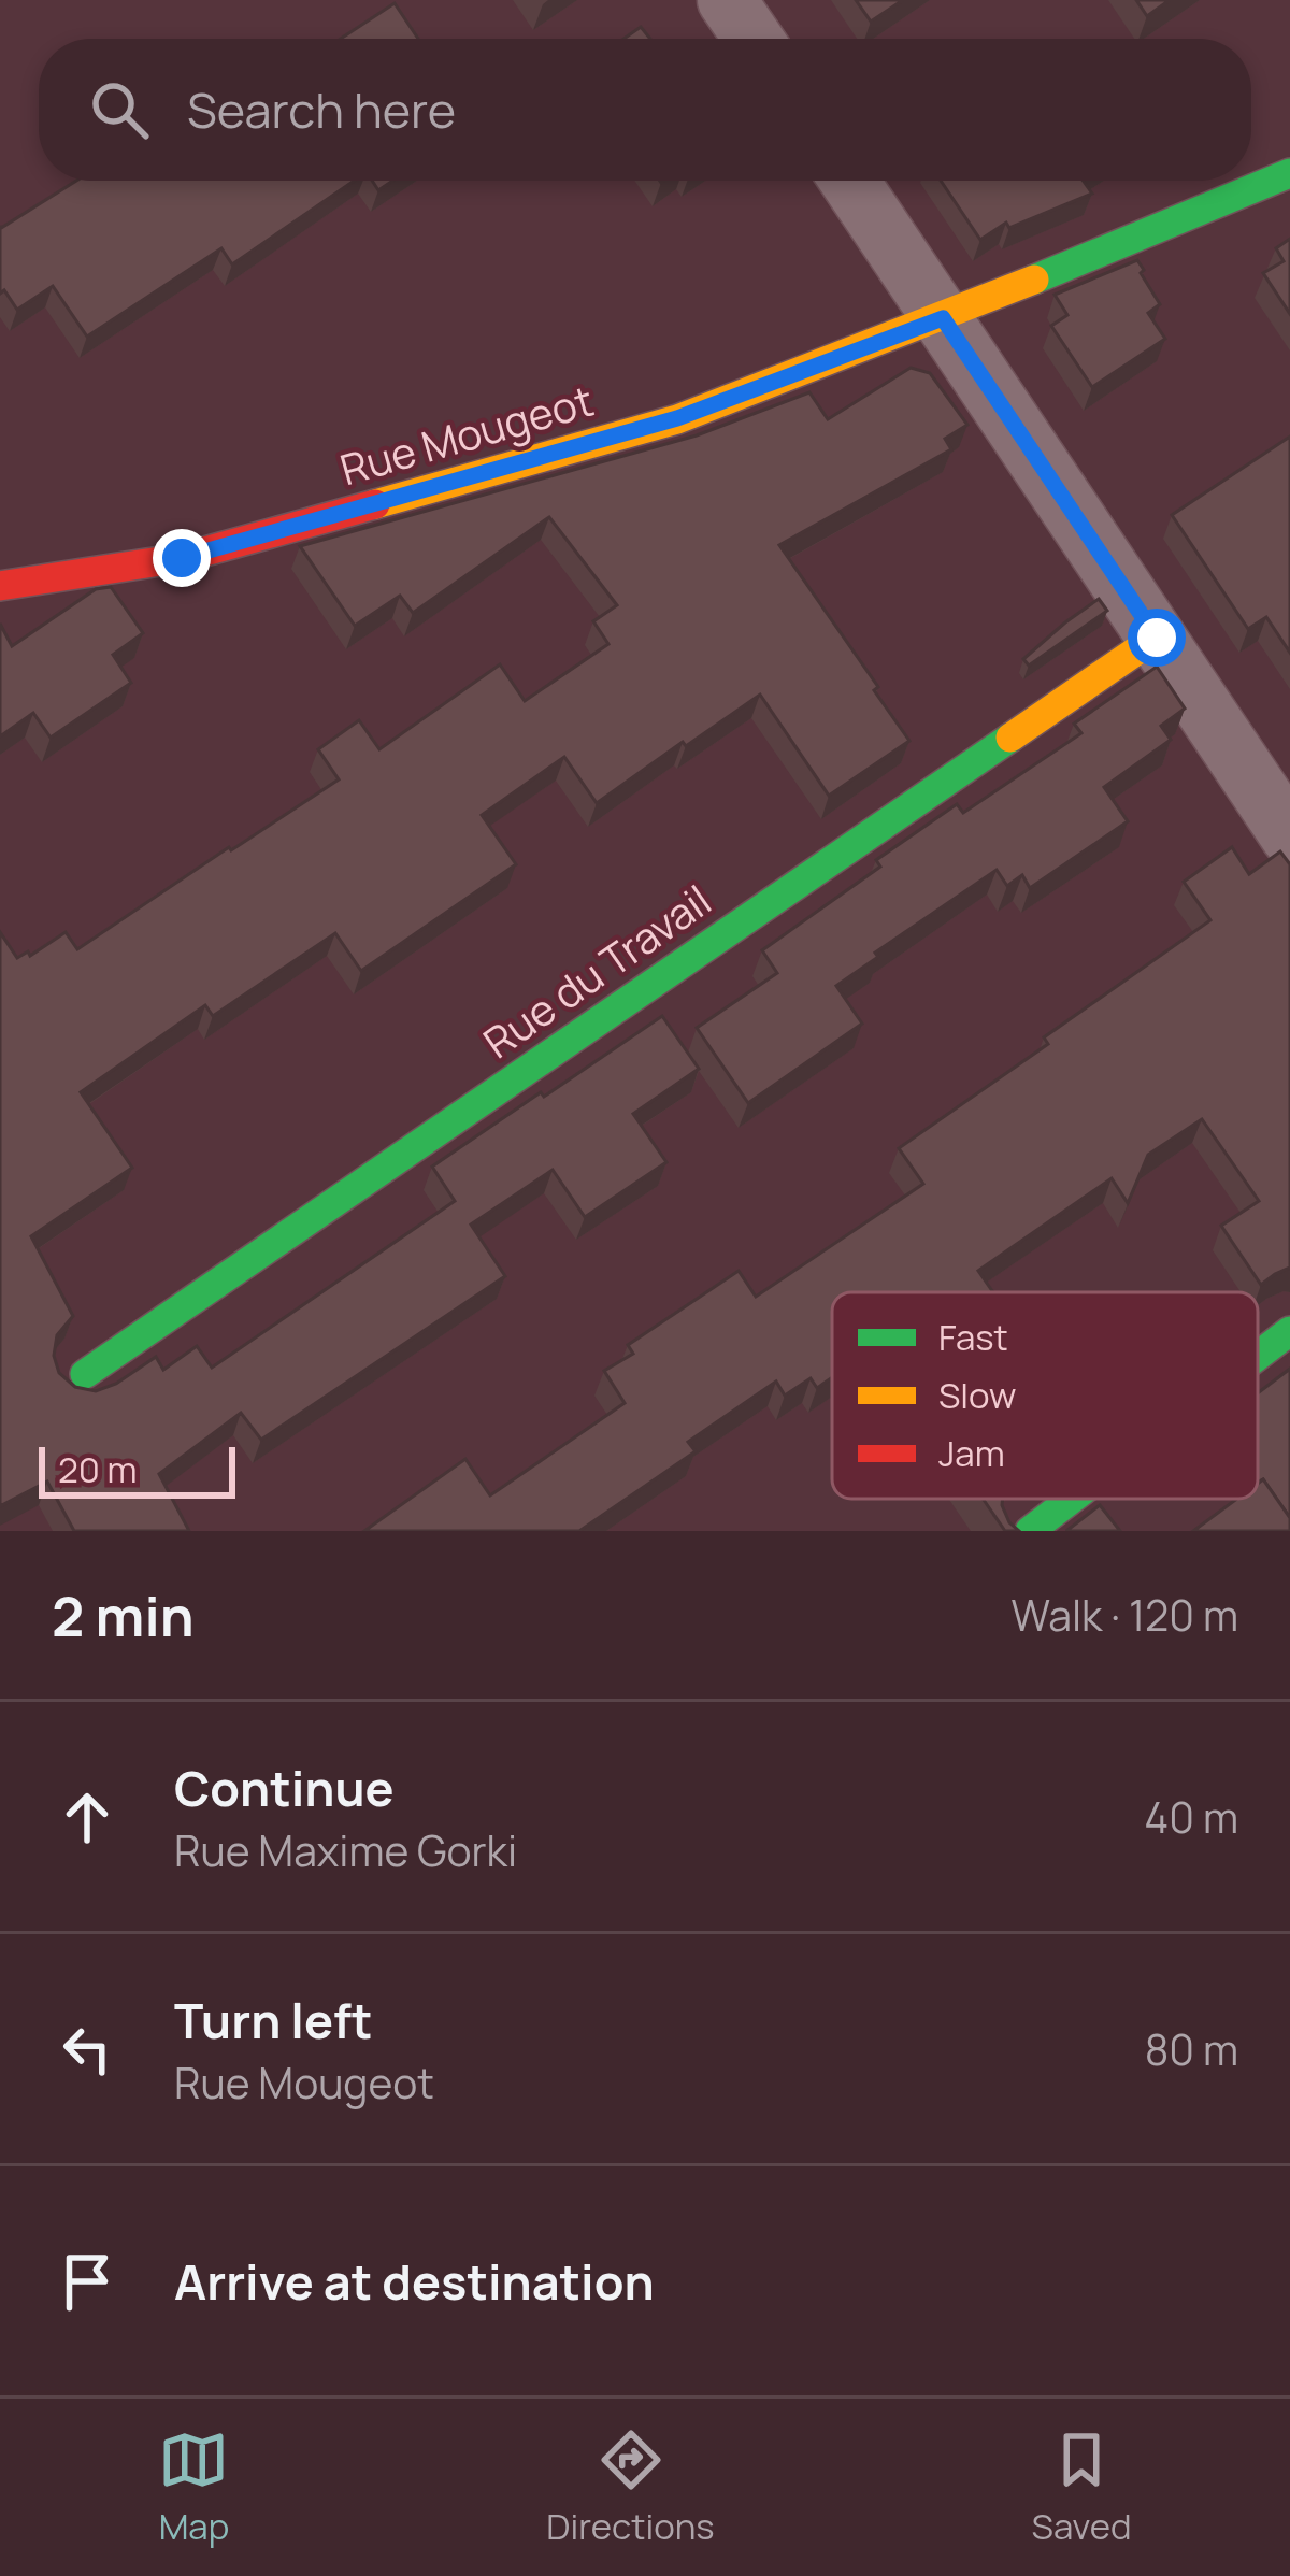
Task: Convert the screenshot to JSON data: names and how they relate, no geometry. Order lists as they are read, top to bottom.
{
  "streets": {
    "street": ["Rue Mougeot", "Rue du Travail"]
  },
  "legend": ["Fast", "Slow", "Jam"],
  "scale_bar": "20 m",
  "page": {
    "search": "Search here",
    "scale": "20 m",
    "heading": ["2 min", "Walk · 120 m"],
    "list": [
      ["Continue", "Rue Maxime Gorki", "40 m"],
      ["Turn left", "Rue Mougeot", "80 m"],
      "Arrive at destination"
    ],
    "nav": ["Map", "Directions", "Saved"]
  }
}
